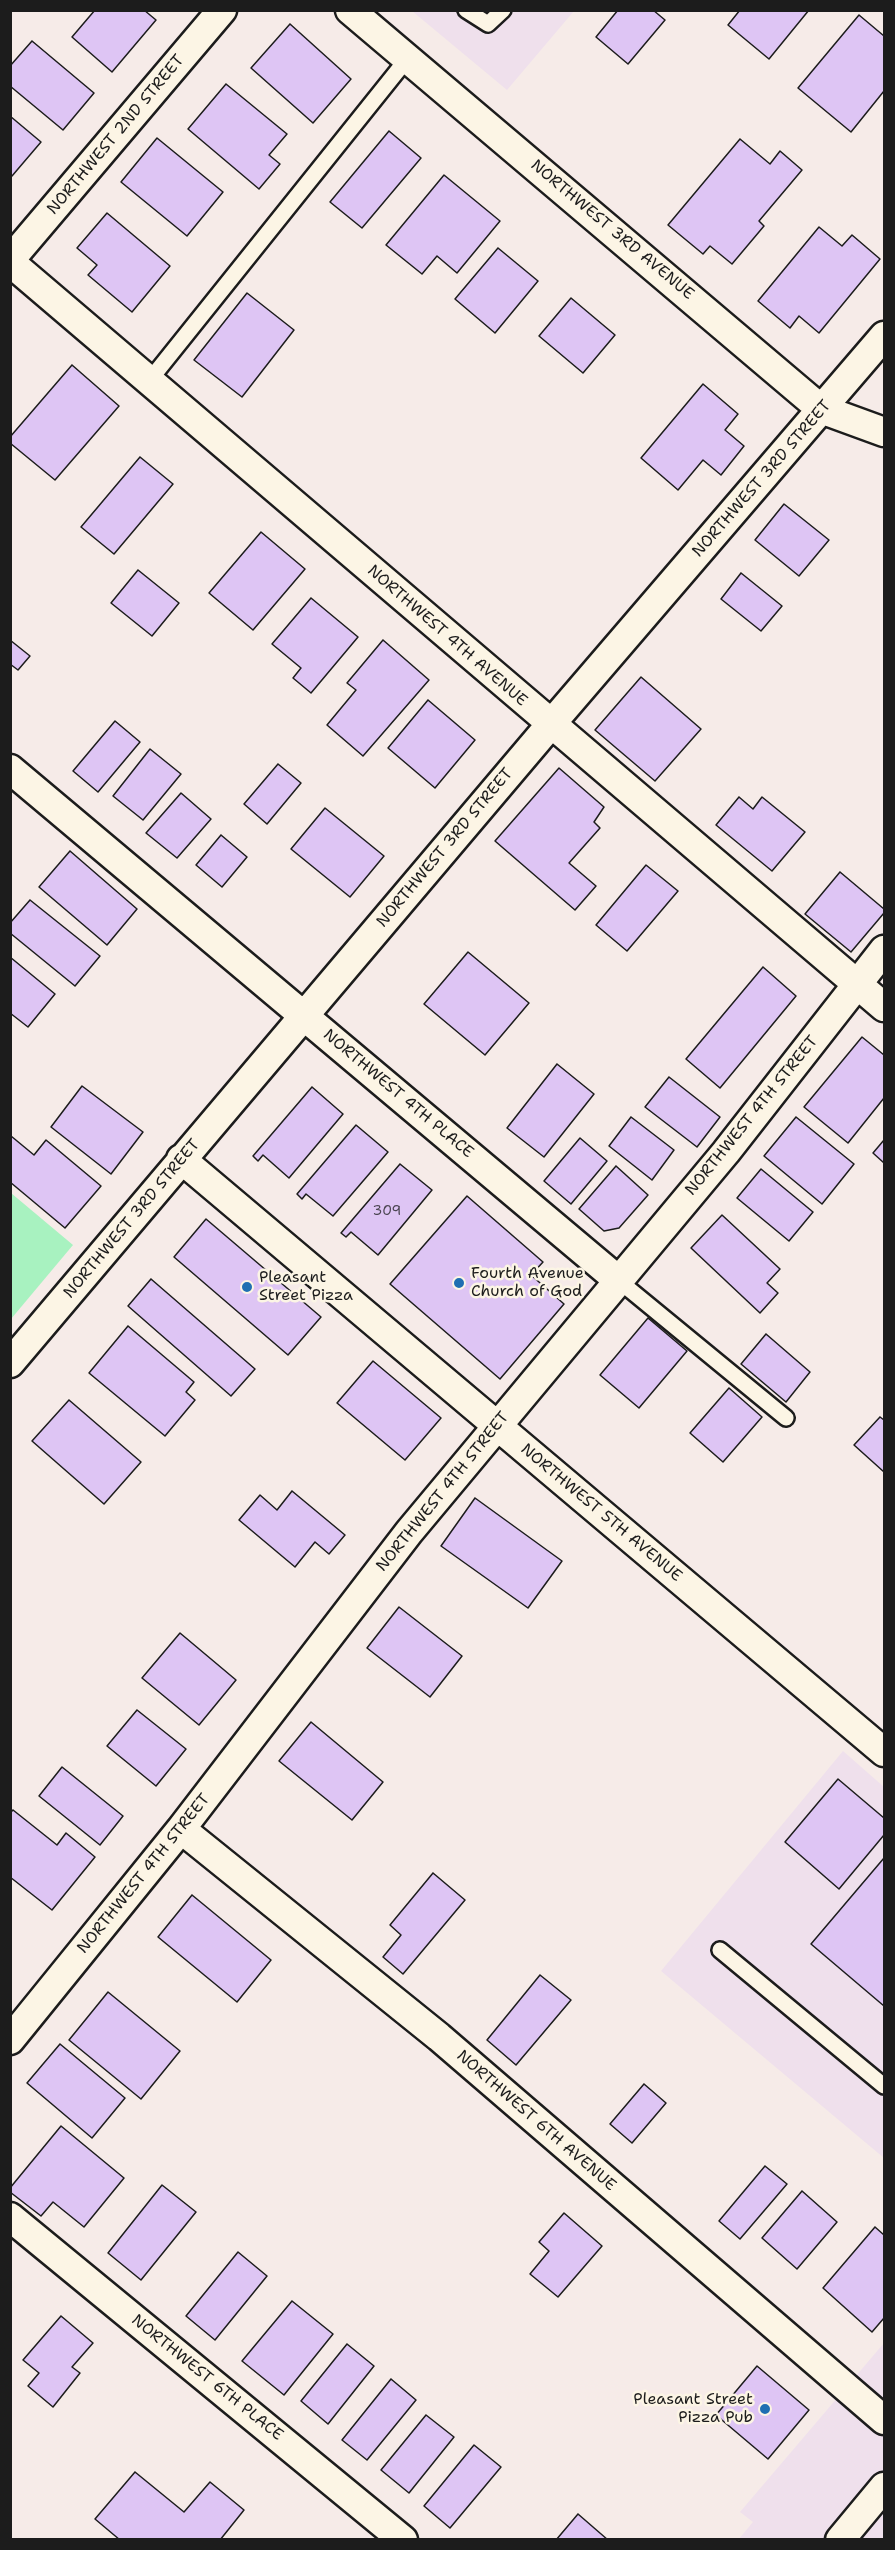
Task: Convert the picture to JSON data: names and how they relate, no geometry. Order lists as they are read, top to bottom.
{
  "streets": {
    "street": [
      "NORTHWEST 2ND STREET",
      "NORTHWEST 3RD AVENUE",
      "NORTHWEST 3RD STREET",
      "NORTHWEST 4TH AVENUE",
      "NORTHWEST 4TH PLACE",
      "NORTHWEST 4TH STREET",
      "NORTHWEST 5TH AVENUE",
      "NORTHWEST 6TH AVENUE",
      "NORTHWEST 6TH PLACE"
    ]
  },
  "crossings": [
    ["NORTHWEST 2ND STREET", "NORTHWEST 4TH AVENUE"],
    ["NORTHWEST 3RD AVENUE", "NORTHWEST 3RD STREET"],
    ["NORTHWEST 3RD STREET", "NORTHWEST 4TH AVENUE"],
    ["NORTHWEST 3RD STREET", "NORTHWEST 4TH PLACE"],
    ["NORTHWEST 3RD STREET", "NORTHWEST 5TH AVENUE"],
    ["NORTHWEST 4TH AVENUE", "NORTHWEST 4TH STREET"],
    ["NORTHWEST 4TH PLACE", "NORTHWEST 4TH STREET"],
    ["NORTHWEST 4TH STREET", "NORTHWEST 5TH AVENUE"],
    ["NORTHWEST 4TH STREET", "NORTHWEST 6TH AVENUE"]
  ],
  "places": ["Fourth Avenue Church of God", "Pleasant Street Pizza", "Pleasant Street Pizza Pub"],
  "house_numbers": ["309"]
}
